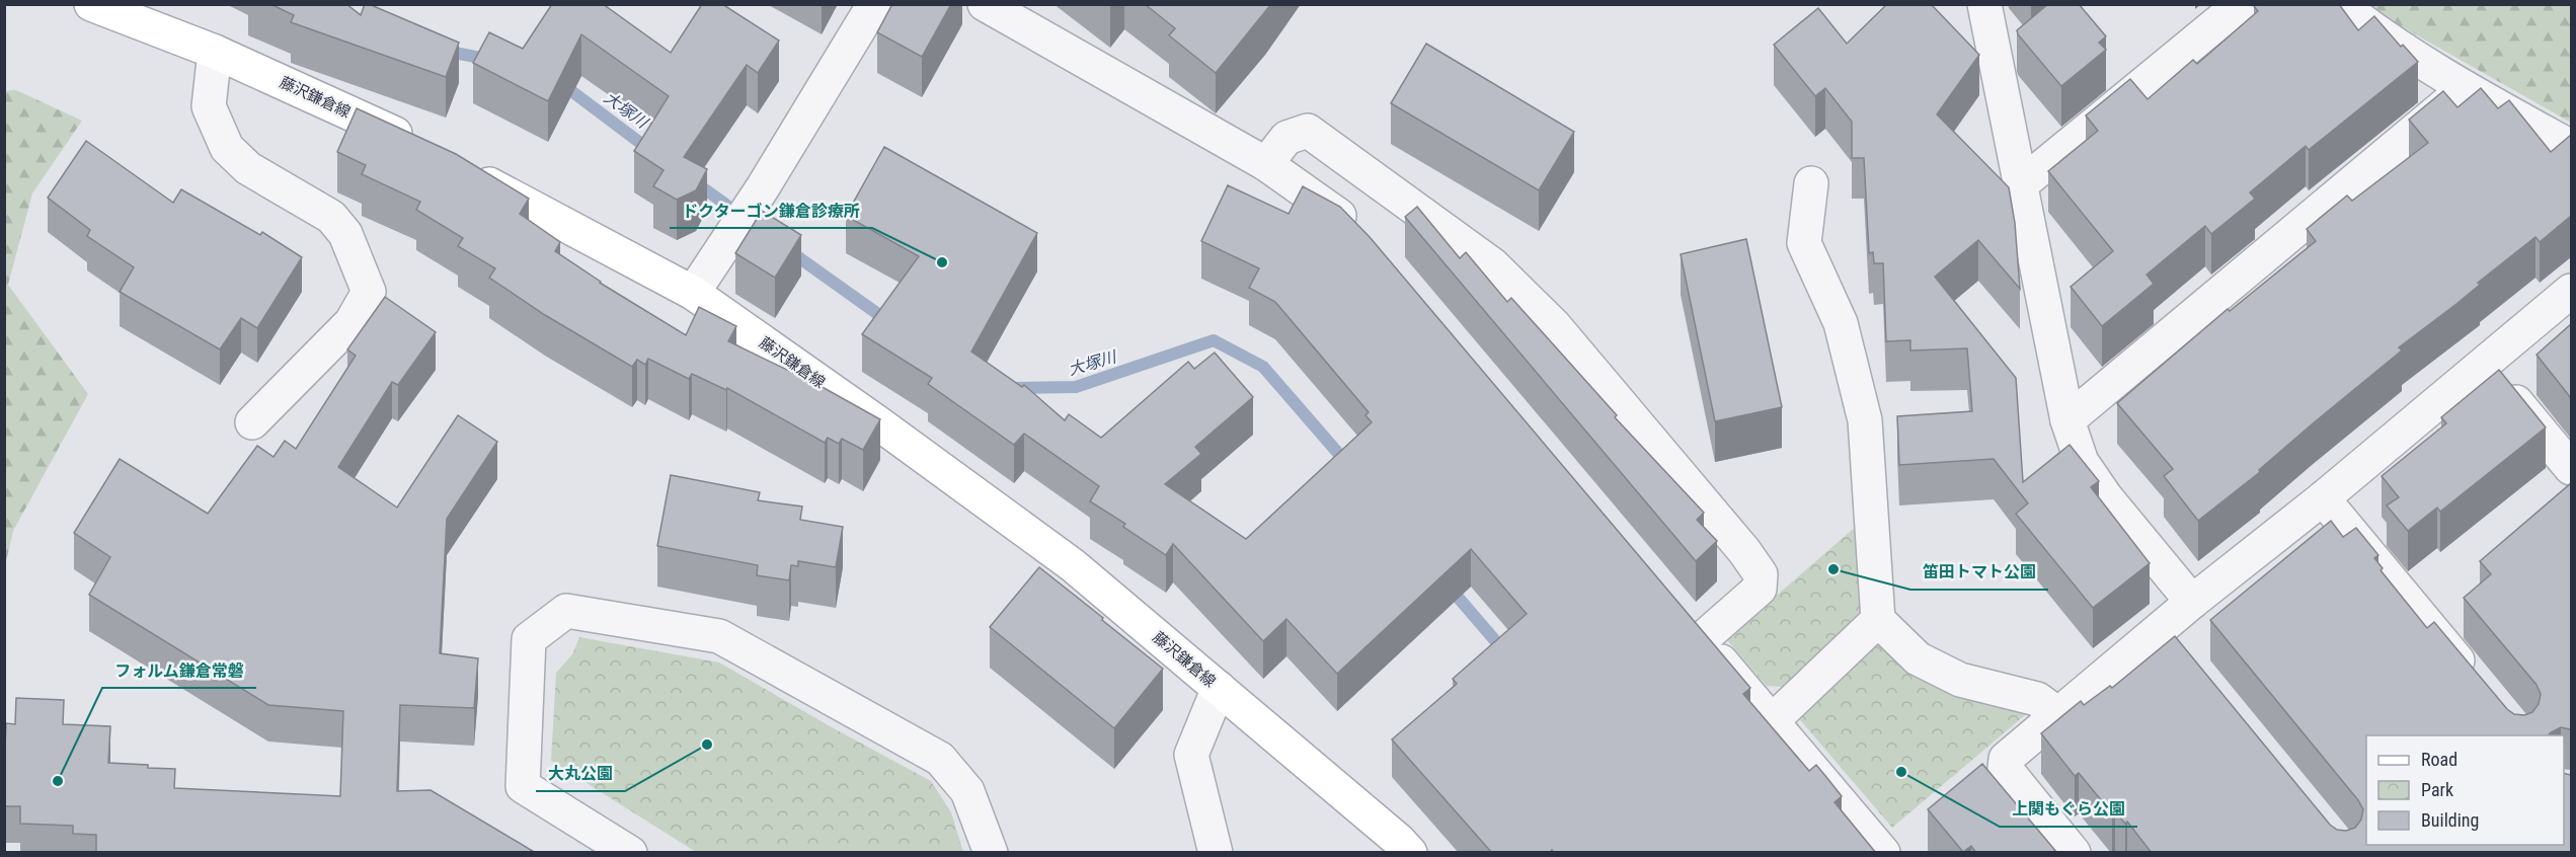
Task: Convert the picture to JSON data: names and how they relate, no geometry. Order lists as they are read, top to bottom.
{
  "streets": {
    "main road": ["藤沢鎌倉線"]
  },
  "water": ["大塚川"],
  "places": [
    "ドクターゴン鎌倉診療所",
    "笛田トマト公園",
    "大丸公園",
    "上関もぐら公園",
    "フォルム鎌倉常磐"
  ],
  "legend": ["Road", "Park", "Building"]
}
